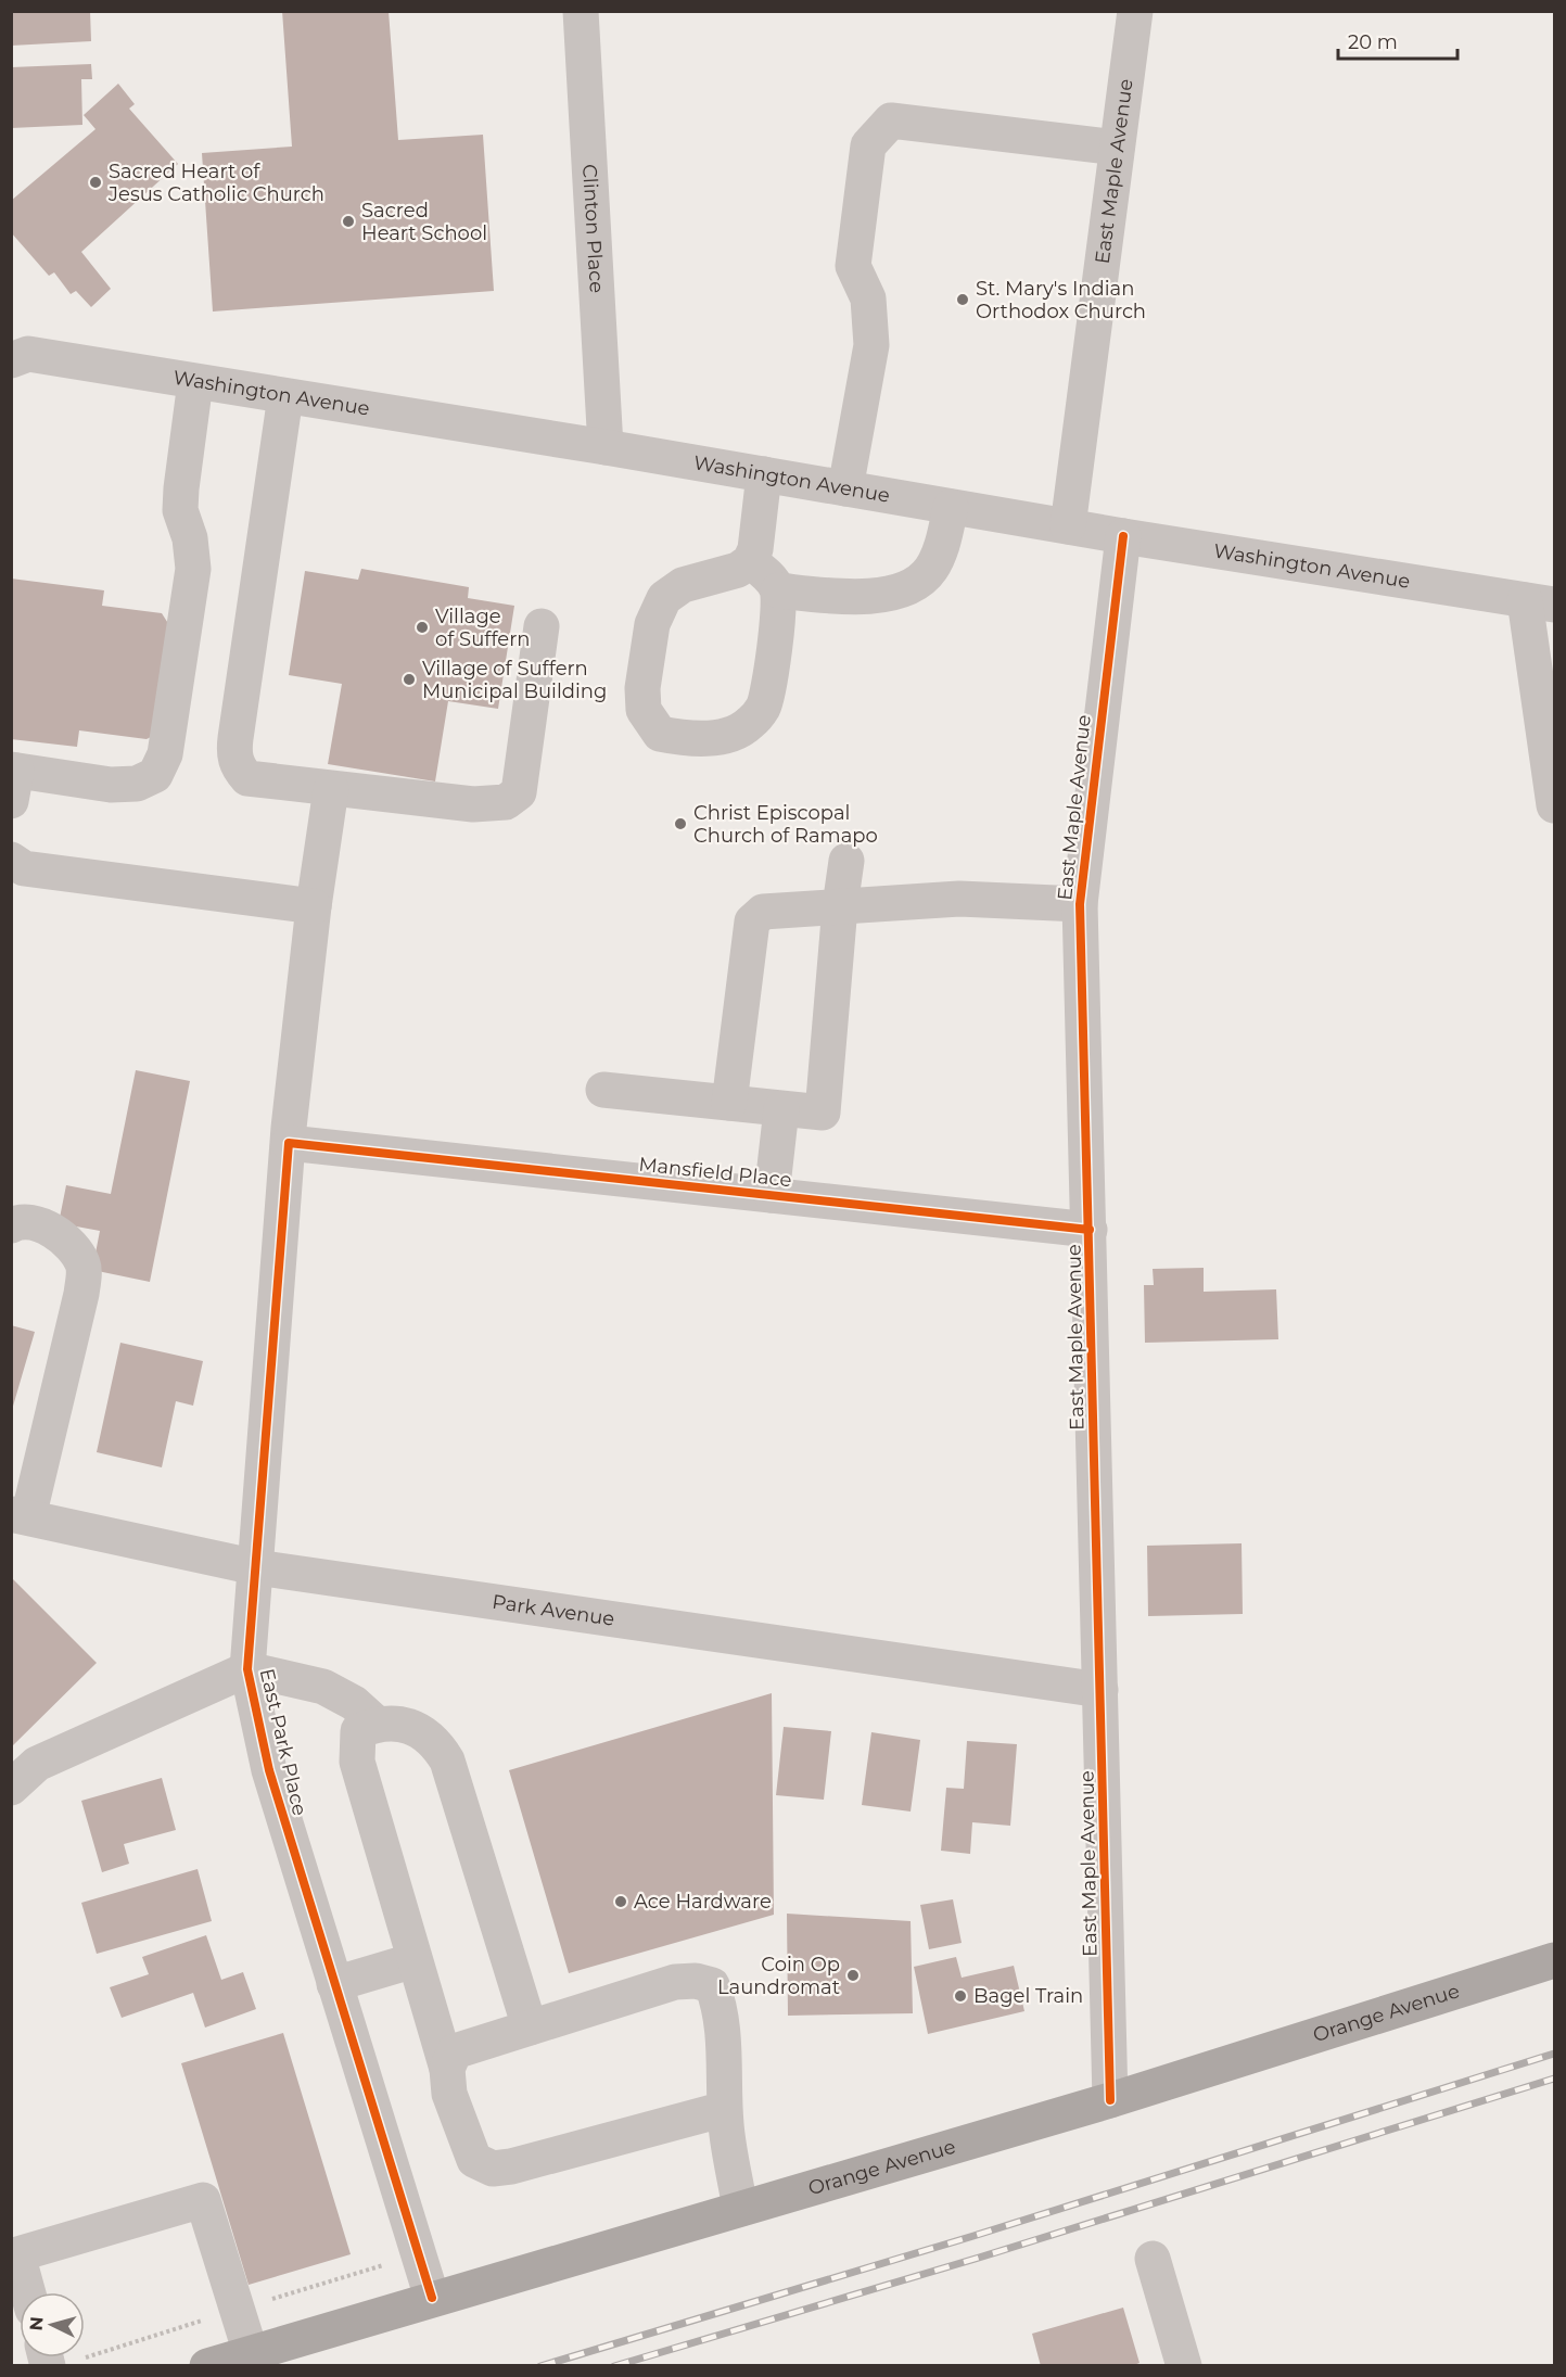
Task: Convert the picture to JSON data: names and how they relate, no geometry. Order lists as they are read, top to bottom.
{
  "streets": {
    "main road": ["Orange Avenue"],
    "street": [
      "East Maple Avenue",
      "Clinton Place",
      "Washington Avenue",
      "Mansfield Place",
      "Park Avenue",
      "East Park Place"
    ]
  },
  "crossings": [
    ["East Maple Avenue", "Washington Avenue"],
    ["East Maple Avenue", "Mansfield Place"],
    ["East Maple Avenue", "Park Avenue"],
    ["East Maple Avenue", "Orange Avenue"],
    ["Clinton Place", "Washington Avenue"],
    ["Mansfield Place", "East Park Place"],
    ["Park Avenue", "East Park Place"],
    ["East Park Place", "Orange Avenue"]
  ],
  "places": [
    "Sacred Heart of Jesus Catholic Church",
    "Sacred Heart School",
    "St. Mary's Indian Orthodox Church",
    "Village of Suffern",
    "Village of Suffern Municipal Building",
    "Christ Episcopal Church of Ramapo",
    "Ace Hardware",
    "Coin Op Laundromat",
    "Bagel Train"
  ],
  "scale_bar": "20 m",
  "north": "left"
}
